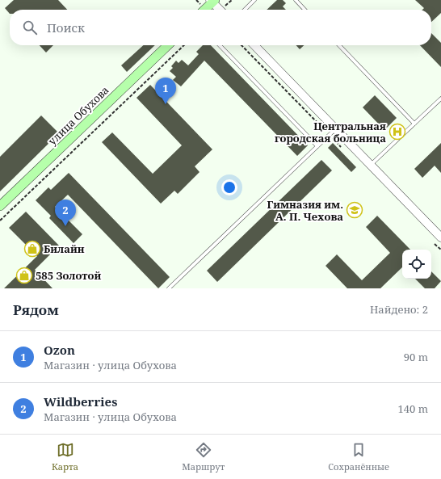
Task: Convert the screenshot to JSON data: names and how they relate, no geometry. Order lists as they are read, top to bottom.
{
  "streets": {
    "main road": ["улица Обухова"]
  },
  "places": {
    "hospital": ["Центральная городская больница"],
    "school or university": ["Гимназия им. А. П. Чехова"],
    "shop": ["Билайн", "585 Золотой"]
  },
  "page": {
    "search": "Поиск",
    "pins": ["1", "2"],
    "heading": ["Рядом", "Найдено: 2"],
    "list": [
      {
        "mark": "1",
        "name": "Ozon",
        "note": "Магазин · улица Обухова",
        "value": "90 m"
      },
      {
        "mark": "2",
        "name": "Wildberries",
        "note": "Магазин · улица Обухова",
        "value": "140 m"
      }
    ],
    "nav": ["Карта", "Маршрут", "Сохранённые"]
  }
}
